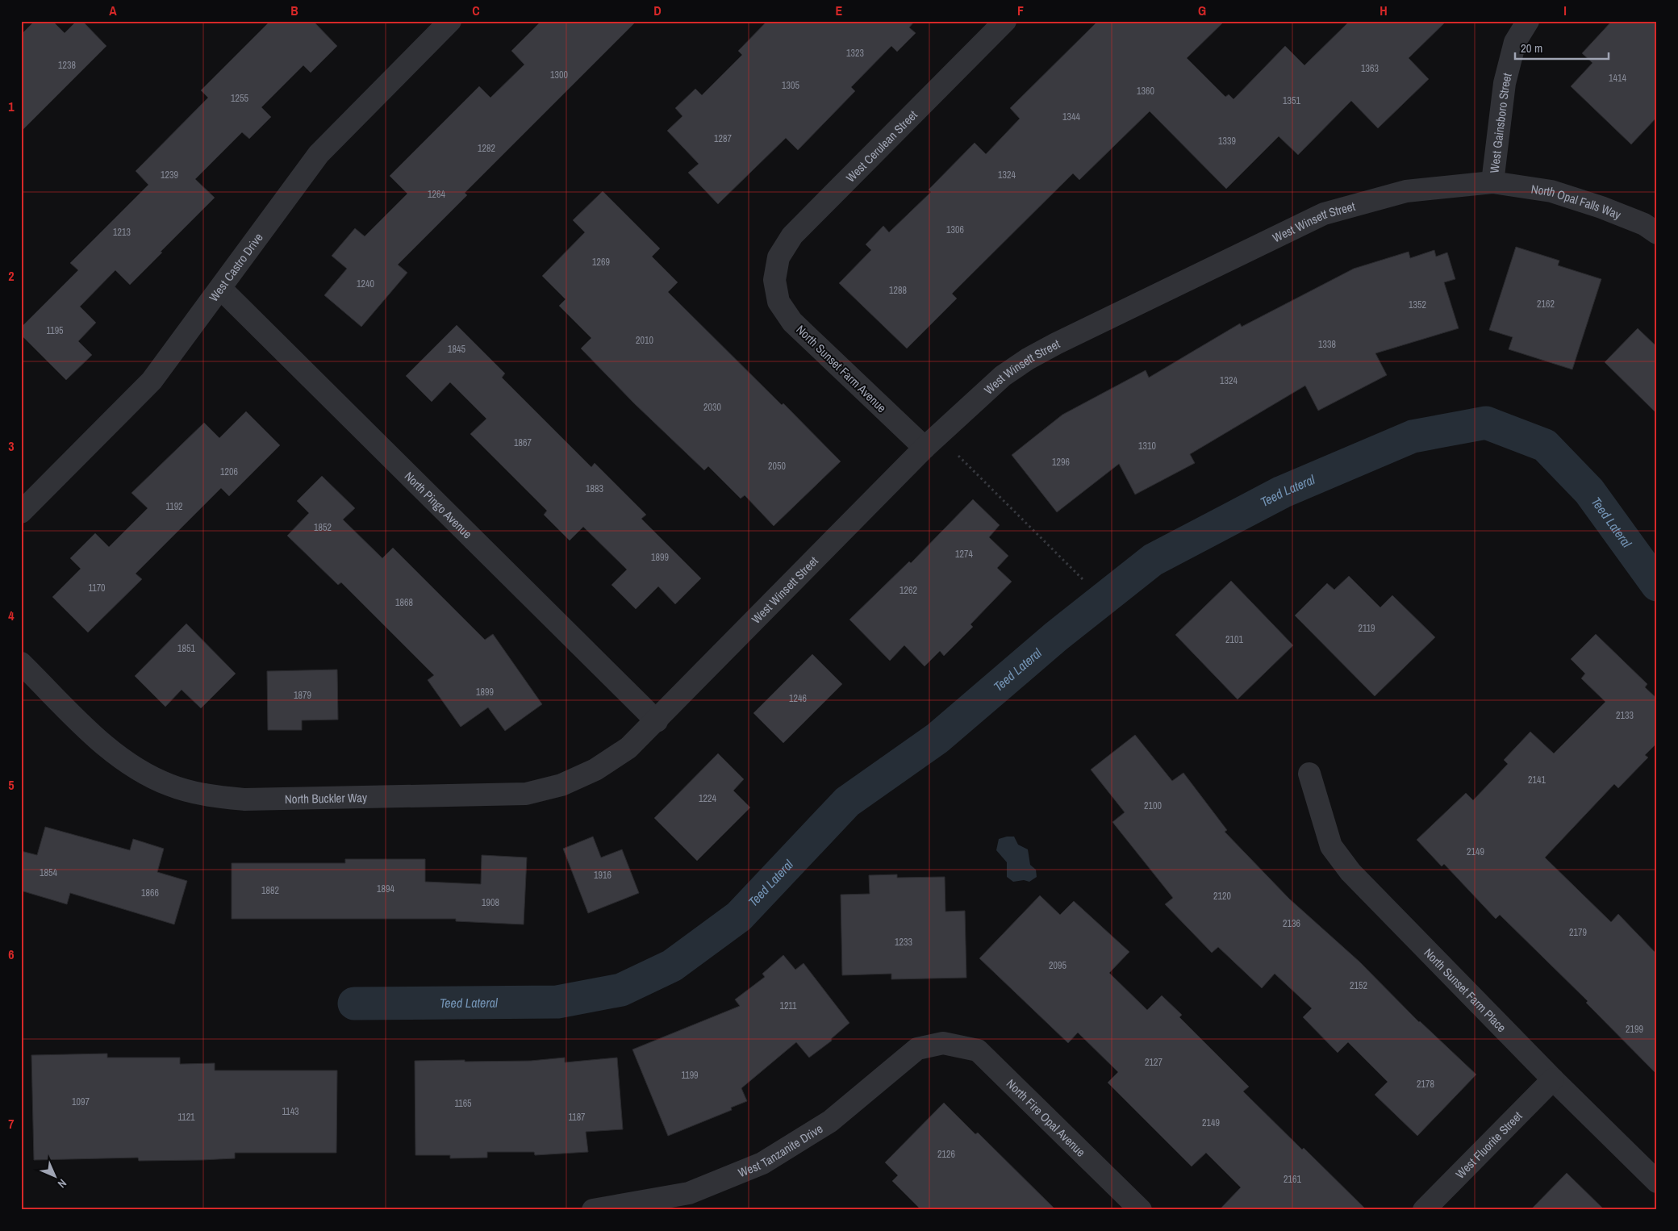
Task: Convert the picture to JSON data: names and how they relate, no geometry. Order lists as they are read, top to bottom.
{
  "streets": {
    "street": [
      "West Gainsboro Street",
      "West Cerulean Street",
      "North Opal Falls Way",
      "West Winsett Street",
      "West Castro Drive",
      "North Sunset Farm Avenue",
      "North Pingo Avenue",
      "North Buckler Way",
      "North Sunset Farm Place",
      "North Fire Opal Avenue",
      "West Fluorite Street",
      "West Tanzanite Drive"
    ]
  },
  "crossings": [
    ["West Gainsboro Street", "North Opal Falls Way"],
    ["West Gainsboro Street", "West Winsett Street"],
    ["West Cerulean Street", "North Sunset Farm Avenue"],
    ["North Opal Falls Way", "West Winsett Street"],
    ["West Winsett Street", "North Sunset Farm Avenue"],
    ["West Winsett Street", "North Pingo Avenue"],
    ["West Winsett Street", "North Buckler Way"],
    ["West Castro Drive", "North Pingo Avenue"],
    ["North Pingo Avenue", "North Buckler Way"],
    ["North Sunset Farm Place", "West Fluorite Street"],
    ["North Fire Opal Avenue", "West Tanzanite Drive"]
  ],
  "water": ["Teed Lateral"],
  "house_numbers": [
    "1323",
    "1238",
    "1363",
    "1300",
    "1414",
    "1305",
    "1360",
    "1255",
    "1351",
    "1344",
    "1287",
    "1339",
    "1282",
    "1239",
    "1324",
    "1264",
    "1306",
    "1213",
    "1269",
    "1240",
    "1288",
    "2162",
    "1352",
    "1195",
    "2010",
    "1338",
    "1845",
    "1324",
    "2030",
    "1867",
    "1310",
    "1296",
    "2050",
    "1206",
    "1883",
    "1192",
    "1852",
    "1274",
    "1899",
    "1170",
    "1262",
    "1868",
    "2119",
    "2101",
    "1851",
    "1899",
    "1879",
    "1246",
    "2133",
    "2141",
    "1224",
    "2100",
    "2149",
    "1854",
    "1916",
    "1894",
    "1882",
    "1866",
    "2120",
    "1908",
    "2136",
    "2179",
    "1233",
    "2095",
    "2152",
    "1211",
    "2199",
    "2127",
    "1199",
    "2178",
    "1097",
    "1165",
    "1143",
    "1121",
    "1187",
    "2149",
    "2126",
    "2161"
  ],
  "scale_bar": "20 m",
  "north": "bottom right",
  "grid": {
    "columns": [
      "A",
      "B",
      "C",
      "D",
      "E",
      "F",
      "G",
      "H",
      "I"
    ],
    "rows": [
      "1",
      "2",
      "3",
      "4",
      "5",
      "6",
      "7"
    ]
  }
}
